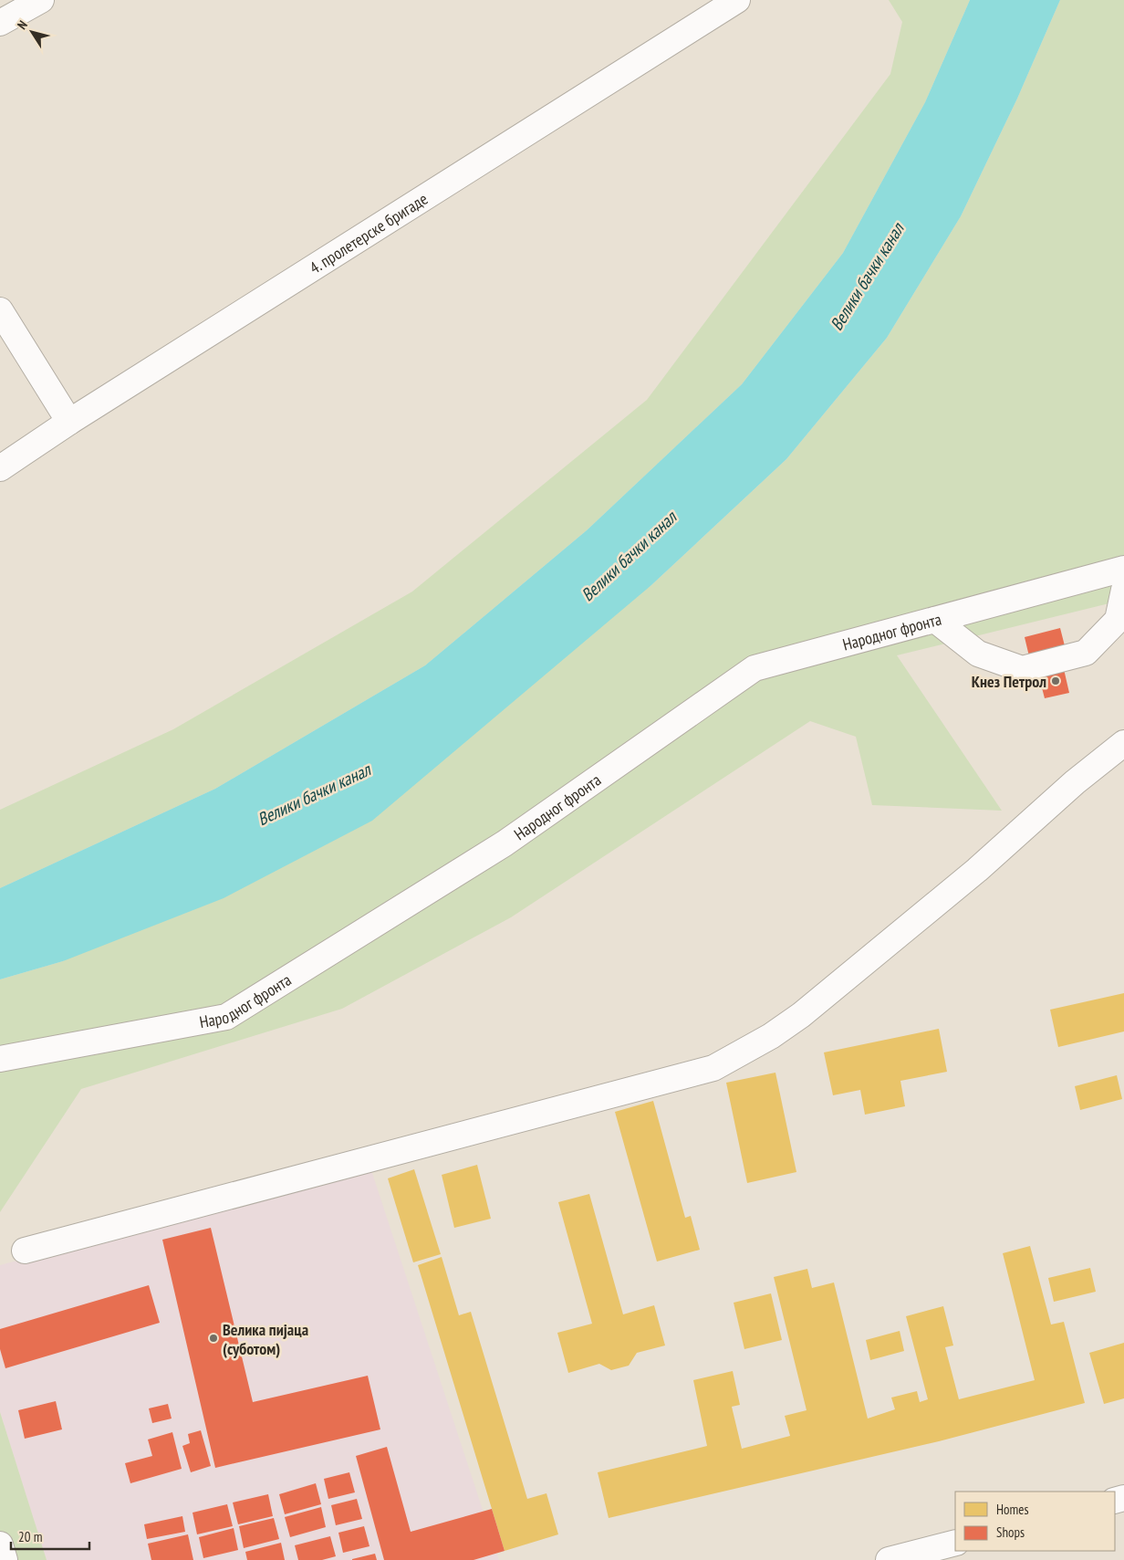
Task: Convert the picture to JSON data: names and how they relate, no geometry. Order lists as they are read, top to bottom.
{
  "streets": {
    "street": ["4. пролетерске бригаде", "Народног фронта"]
  },
  "water": ["Велики бачки канал"],
  "places": ["Кнез Петрол", "Велика пијаца (суботом)"],
  "legend": ["Homes", "Shops"],
  "scale_bar": "20 m",
  "north": "top left"
}
